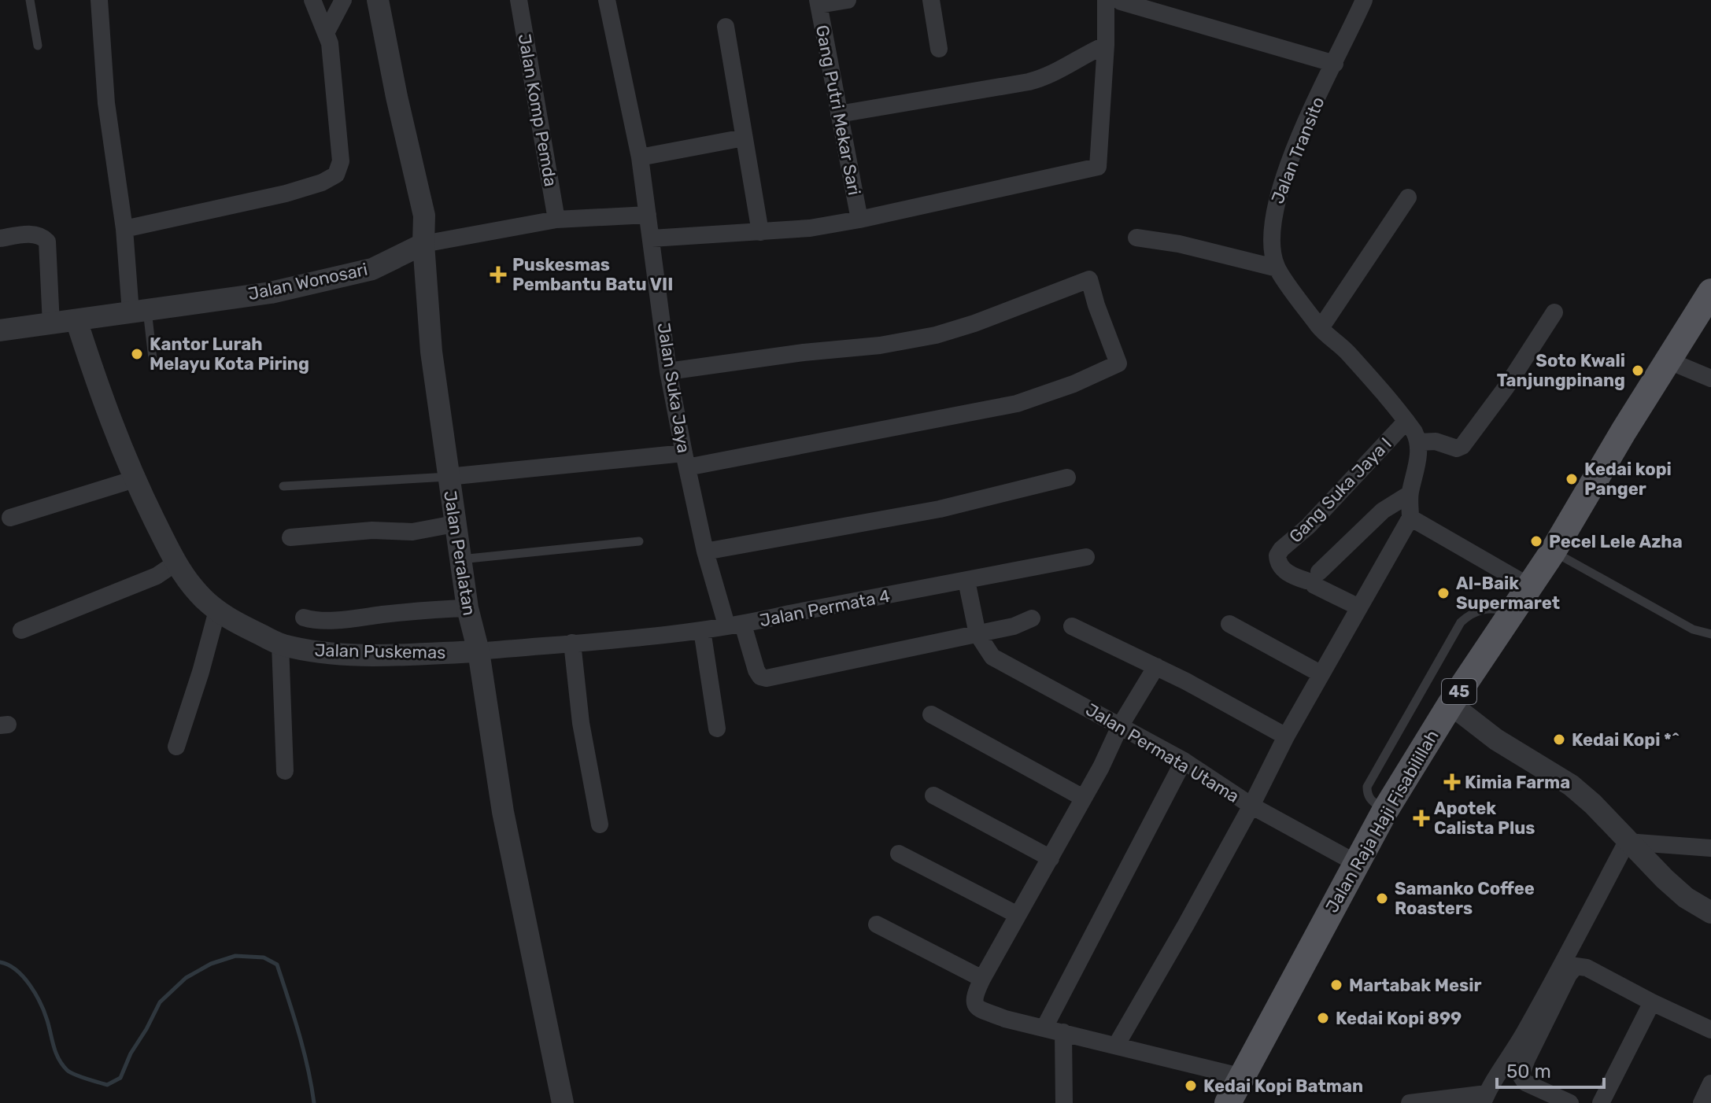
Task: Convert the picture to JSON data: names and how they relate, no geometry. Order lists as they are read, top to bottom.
{
  "streets": {
    "main road": ["45", "Jalan Raja Haji Fisabilillah"],
    "street": [
      "Jalan Komp Pemda",
      "Gang Putri Mekar Sari",
      "Jalan Transito",
      "Jalan Wonosari",
      "Jalan Suka Jaya",
      "Gang Suka Jaya I",
      "Jalan Peralatan",
      "Jalan Permata 4",
      "Jalan Puskemas",
      "Jalan Permata Utama"
    ]
  },
  "crossings": [
    ["Jalan Komp Pemda", "Jalan Wonosari"],
    ["Jalan Transito", "Gang Suka Jaya I"],
    ["Jalan Wonosari", "Jalan Suka Jaya"],
    ["Jalan Wonosari", "Jalan Peralatan"],
    ["Jalan Wonosari", "Jalan Puskemas"],
    ["Jalan Suka Jaya", "Jalan Permata 4"],
    ["Jalan Suka Jaya", "Jalan Puskemas"],
    ["Jalan Peralatan", "Jalan Puskemas"],
    ["Jalan Permata 4", "Jalan Puskemas"],
    ["Jalan Permata 4", "Jalan Permata Utama"],
    ["Jalan Permata Utama", "Jalan Raja Haji Fisabilillah"]
  ],
  "places": {
    "health": ["Puskesmas Pembantu Batu VII", "Kimia Farma", "Apotek Calista Plus"],
    "other": [
      "Kantor Lurah Melayu Kota Piring",
      "Soto Kwali Tanjungpinang",
      "Kedai kopi Panger",
      "Pecel Lele Azha",
      "Al-Baik Supermaret",
      "Kedai Kopi *^",
      "Samanko Coffee Roasters",
      "Martabak Mesir",
      "Kedai Kopi 899",
      "Kedai Kopi Batman"
    ]
  },
  "scale_bar": "50 m"
}
